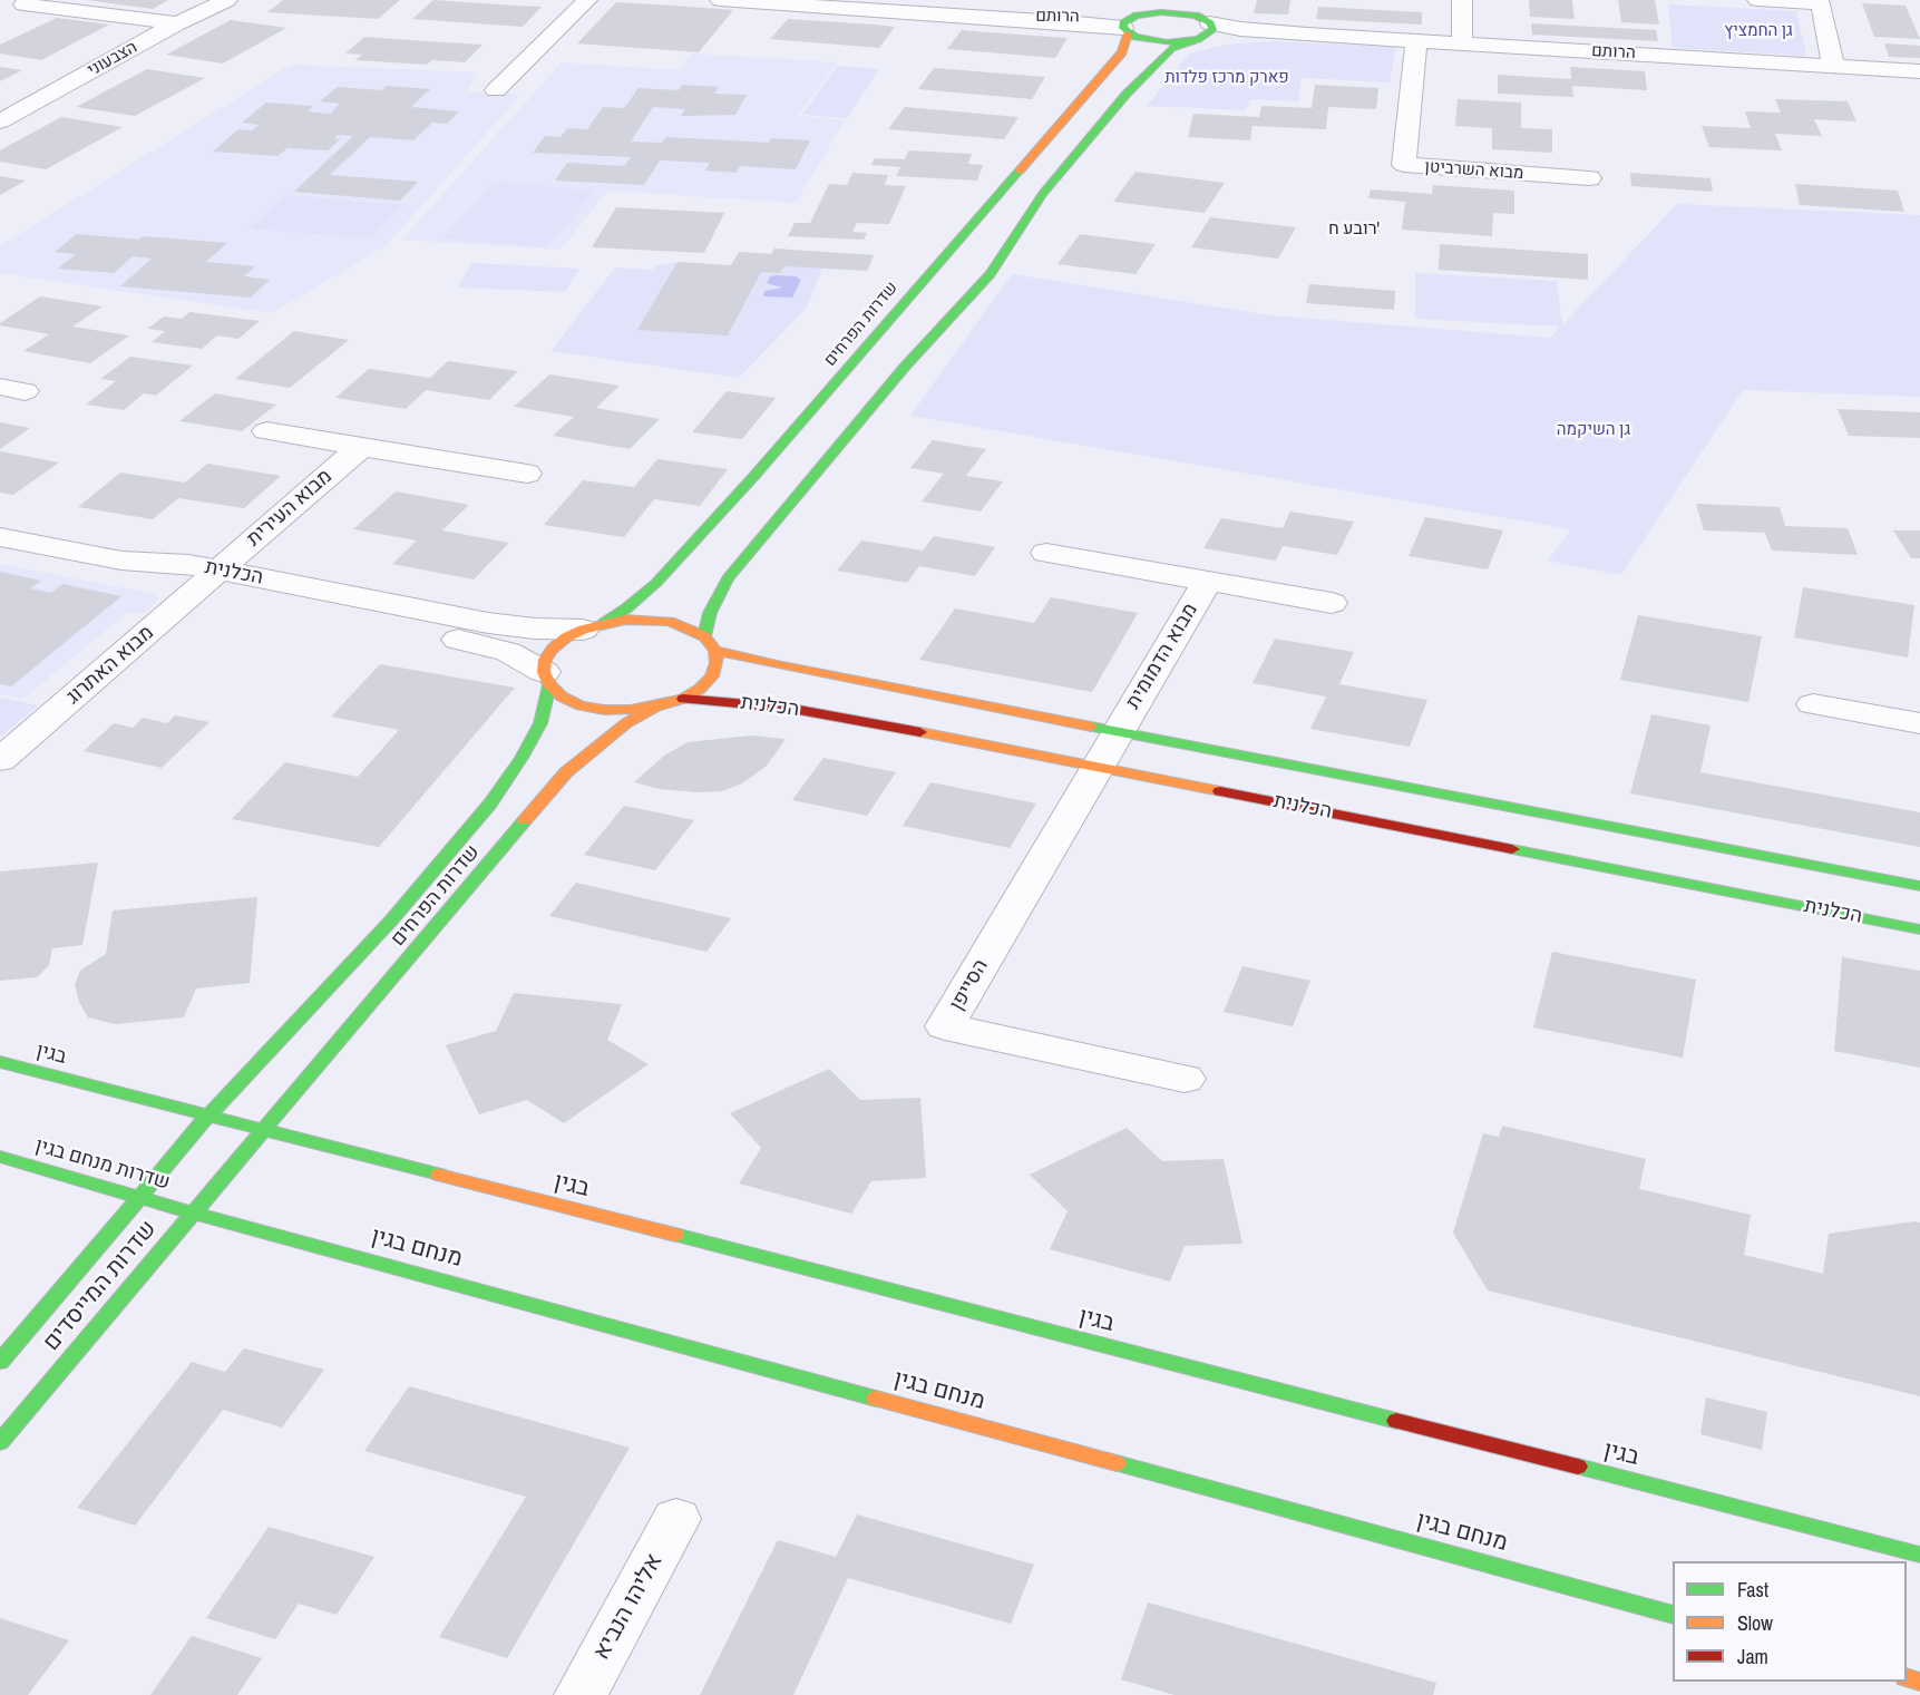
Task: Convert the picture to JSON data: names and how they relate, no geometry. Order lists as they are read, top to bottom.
{
  "streets": {
    "street": [
      "הרותם",
      "הצבעוני",
      "מבוא השרביטן",
      "שדרות הפרחים",
      "מבוא העירית",
      "הכלנית",
      "מבוא הדמומית",
      "מבוא האתרוג",
      "הסייפן",
      "בגין",
      "שדרות מנחם בגין",
      "מנחם בגין",
      "שדרות המייסדים",
      "אליהו הנביא"
    ]
  },
  "crossings": [
    ["הרותם", "מבוא השרביטן"],
    ["הרותם", "שדרות הפרחים"],
    ["שדרות הפרחים", "הכלנית"],
    ["שדרות הפרחים", "בגין"],
    ["שדרות הפרחים", "שדרות המייסדים"],
    ["מבוא העירית", "הכלנית"],
    ["מבוא העירית", "מבוא האתרוג"],
    ["הכלנית", "מבוא הדמומית"],
    ["הכלנית", "מבוא האתרוג"],
    ["הכלנית", "הסייפן"],
    ["מבוא הדמומית", "הסייפן"],
    ["בגין", "שדרות המייסדים"],
    ["שדרות מנחם בגין", "מנחם בגין"],
    ["שדרות מנחם בגין", "שדרות המייסדים"],
    ["מנחם בגין", "שדרות המייסדים"]
  ],
  "districts": ["רובע ח'"],
  "parks": ["גן החמציץ", "פארק מרכז פלדות", "גן השיקמה"],
  "legend": ["Fast", "Slow", "Jam"]
}
